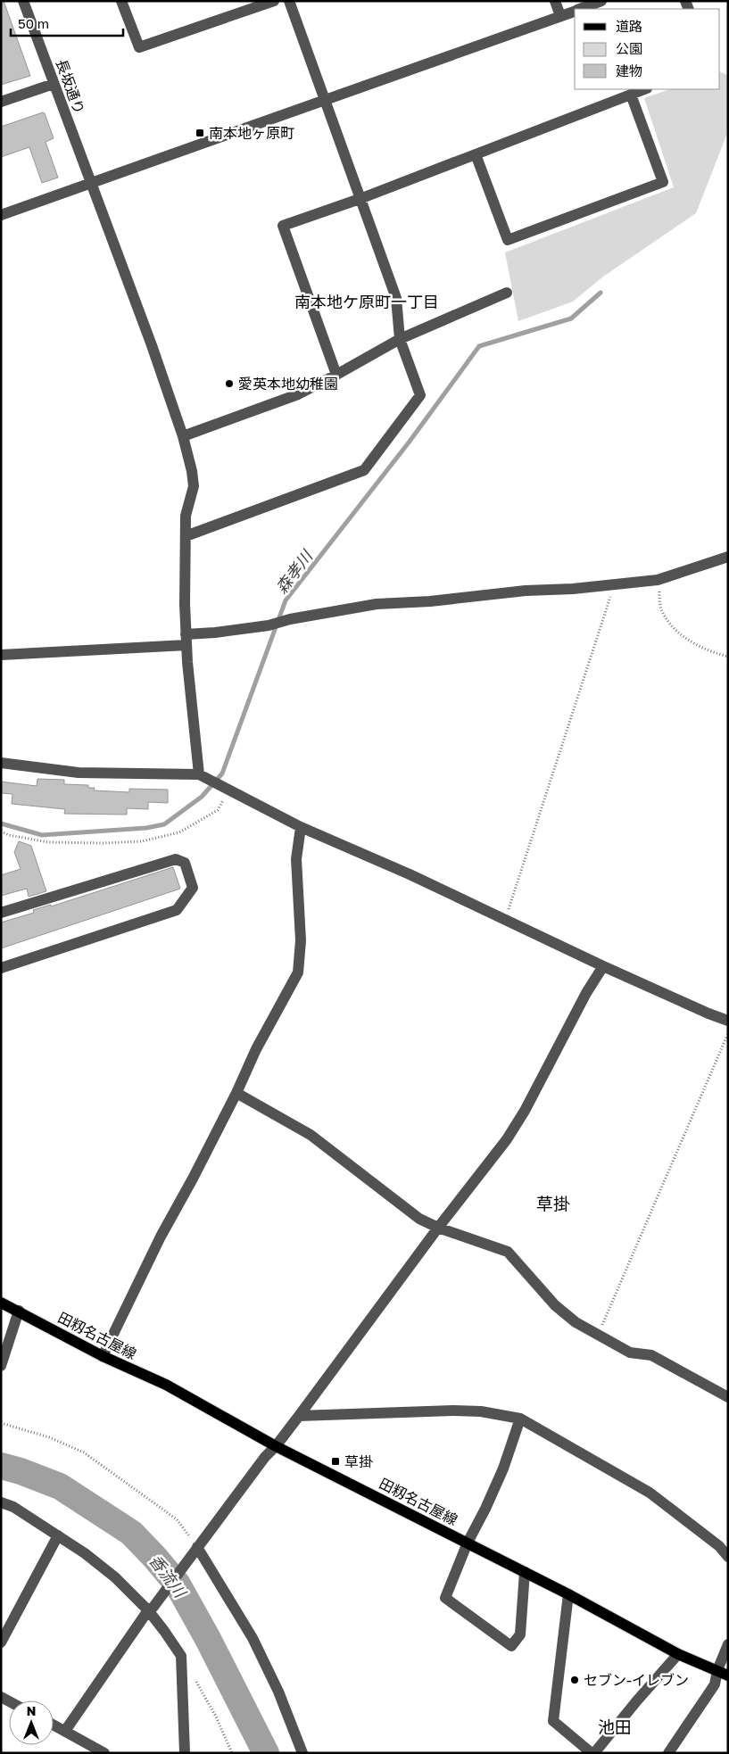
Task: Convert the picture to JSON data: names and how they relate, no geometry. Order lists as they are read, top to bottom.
{
  "streets": {
    "main road": ["田籾名古屋線"],
    "street": ["長坂通り"]
  },
  "districts": ["南本地ケ原町一丁目", "草掛", "池田"],
  "water": ["森孝川", "香流川"],
  "places": {
    "transit": ["南本地ヶ原町", "草掛"],
    "other": ["愛英本地幼稚園", "セブン-イレブン"]
  },
  "legend": ["道路", "公園", "建物"],
  "scale_bar": "50 m",
  "north": "top"
}
